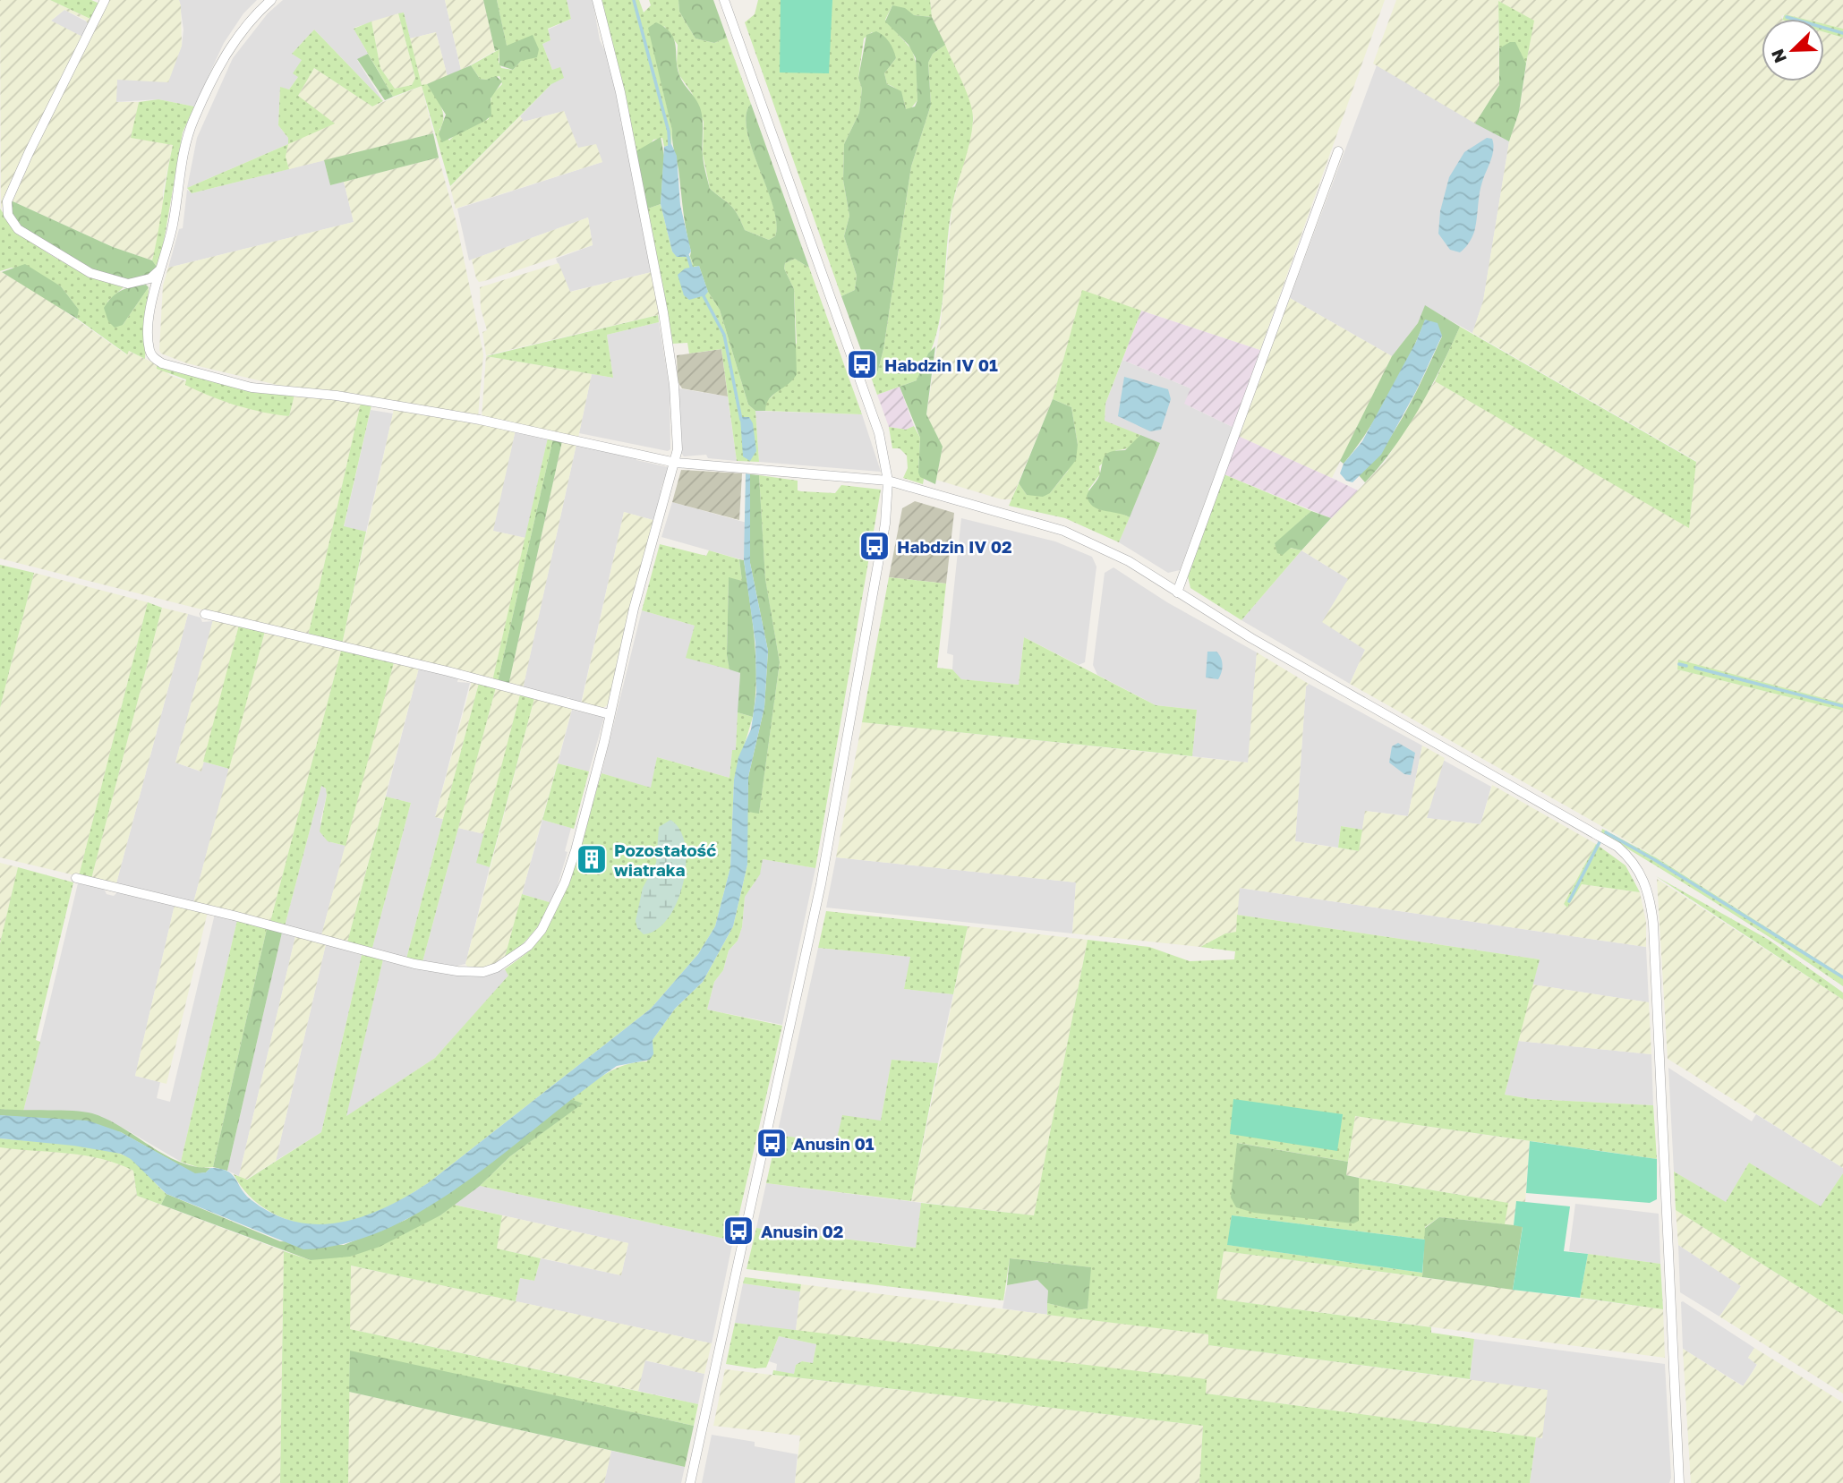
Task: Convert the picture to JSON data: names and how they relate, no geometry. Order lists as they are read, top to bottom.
{
  "places": {
    "bus stop": [
      "Habdzin IV 01",
      "Habdzin IV 02",
      "Anusin 01",
      "Anusin 02"
    ],
    "building": ["Pozostałość wiatraka"]
  },
  "north": "bottom left"
}
